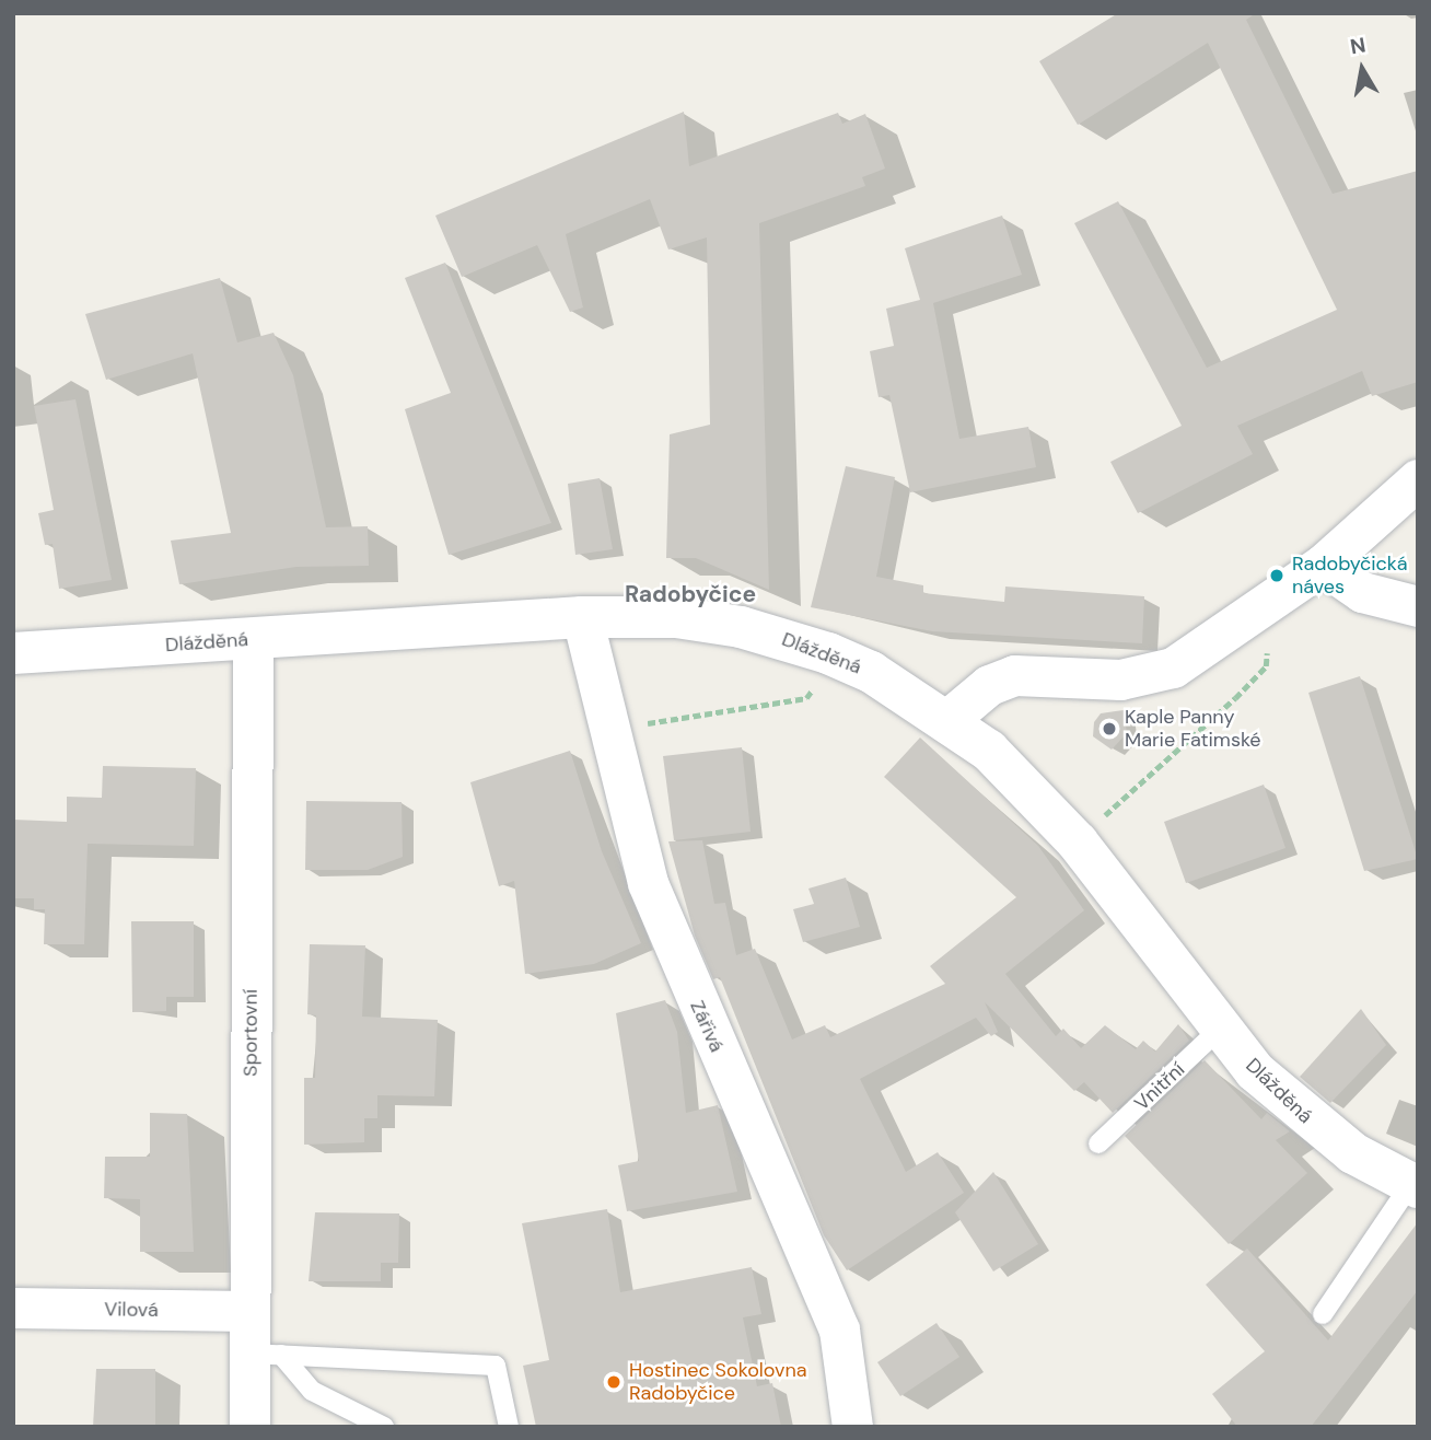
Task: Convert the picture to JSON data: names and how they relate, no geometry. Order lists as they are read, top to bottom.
{
  "streets": {
    "street": [
      "Dlážděná",
      "Zářivá",
      "Sportovní",
      "Vilová"
    ],
    "lane": ["Vnitřní"]
  },
  "crossings": [
    ["Dlážděná", "Zářivá"],
    ["Dlážděná", "Sportovní"],
    ["Dlážděná", "Vnitřní"],
    ["Sportovní", "Vilová"]
  ],
  "districts": ["Radobyčice"],
  "places": ["Radobyčická náves", "Kaple Panny Marie Fatimské", "Hostinec Sokolovna Radobyčice"],
  "north": "top"
}
